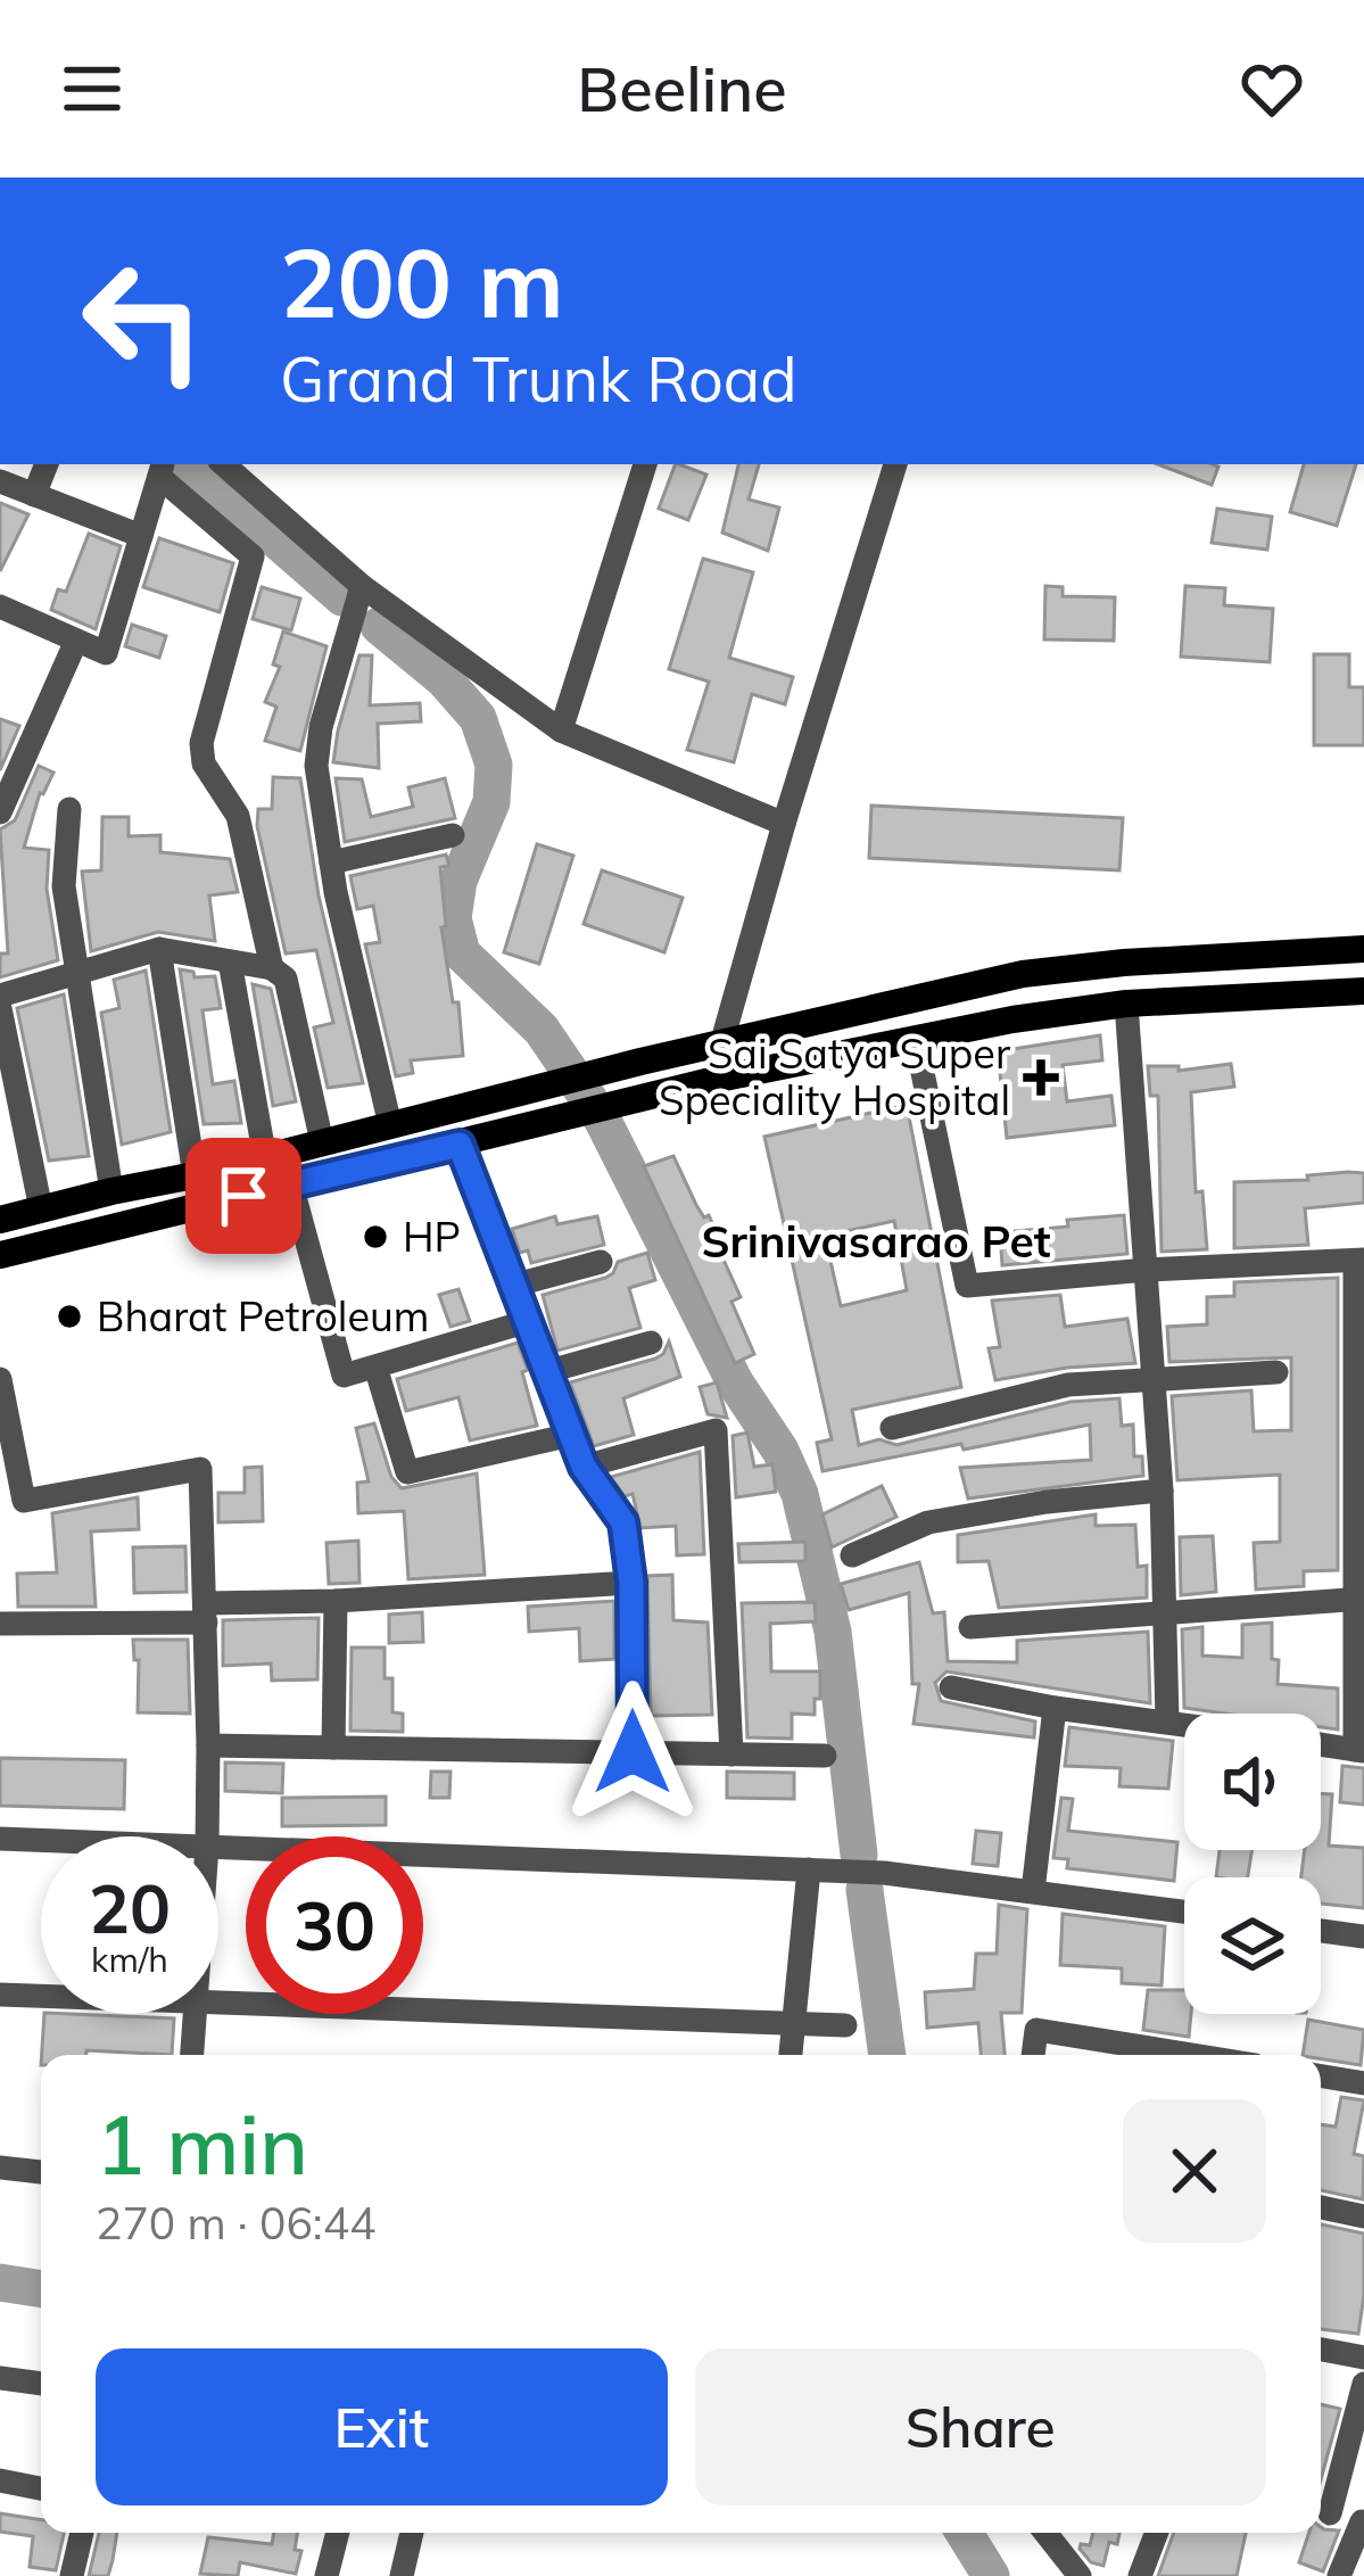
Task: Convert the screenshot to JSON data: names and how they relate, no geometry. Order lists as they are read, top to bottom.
{
  "districts": ["Srinivasarao Pet"],
  "places": {
    "health": ["Sai Satya Super Speciality Hospital"],
    "other": ["HP", "Bharat Petroleum"]
  },
  "page": {
    "header": "Beeline",
    "turn": ["200 m", "Grand Trunk Road"],
    "speed": "20 km/h",
    "limit": "30",
    "heading": ["1 min", "270 m · 06:44"],
    "buttons": ["Exit", "Share"]
  }
}
